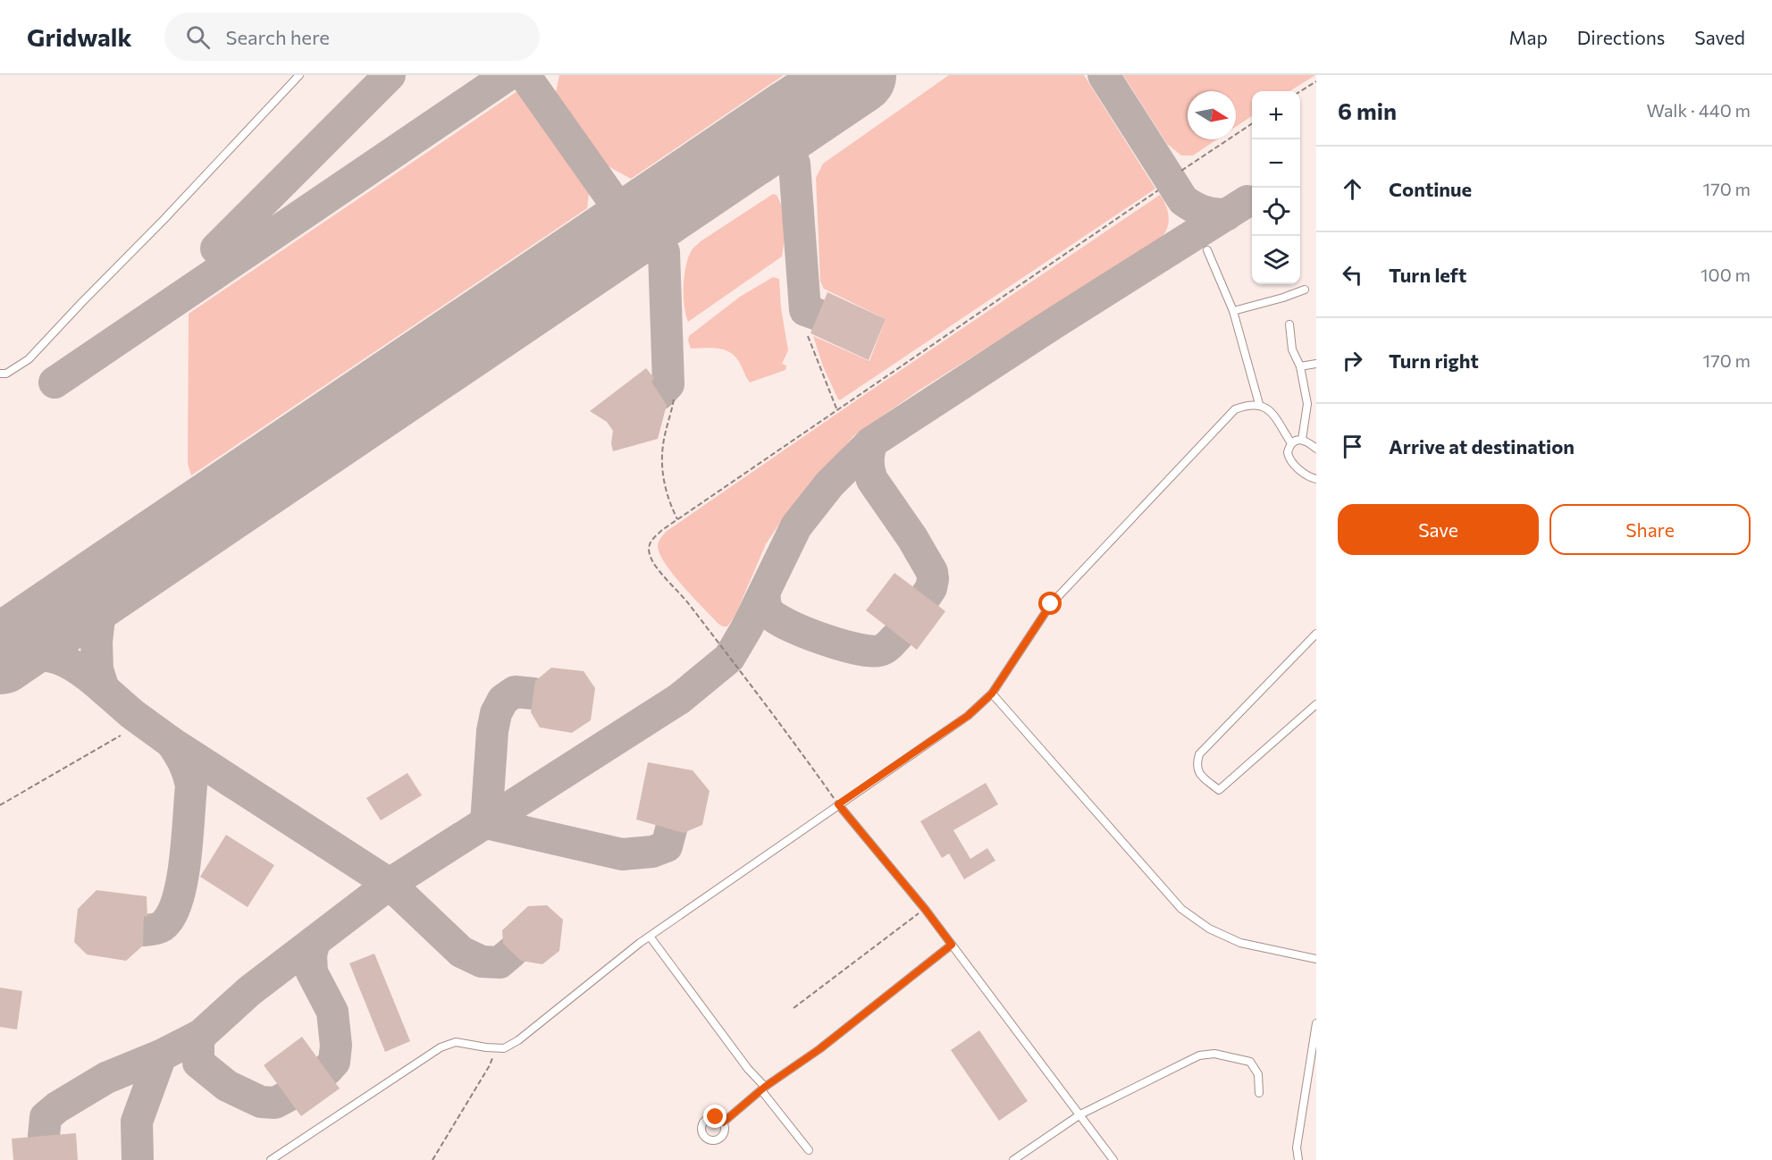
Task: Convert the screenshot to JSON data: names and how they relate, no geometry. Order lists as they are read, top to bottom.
{
  "north": "right",
  "page": {
    "header": "Gridwalk",
    "search": "Search here",
    "nav": ["Map", "Directions", "Saved"],
    "heading": ["6 min", "Walk · 440 m"],
    "map_buttons": ["+", "−"],
    "list": [
      ["Continue", "170 m"],
      ["Turn left", "100 m"],
      ["Turn right", "170 m"],
      "Arrive at destination"
    ],
    "buttons": ["Save", "Share"]
  }
}
